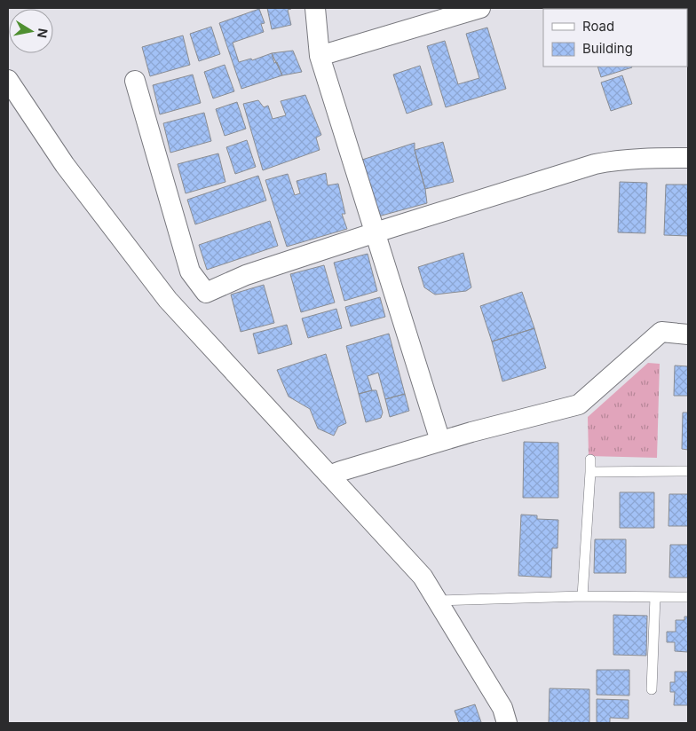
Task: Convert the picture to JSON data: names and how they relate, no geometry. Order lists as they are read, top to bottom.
{
  "legend": ["Road", "Building"],
  "north": "right"
}
